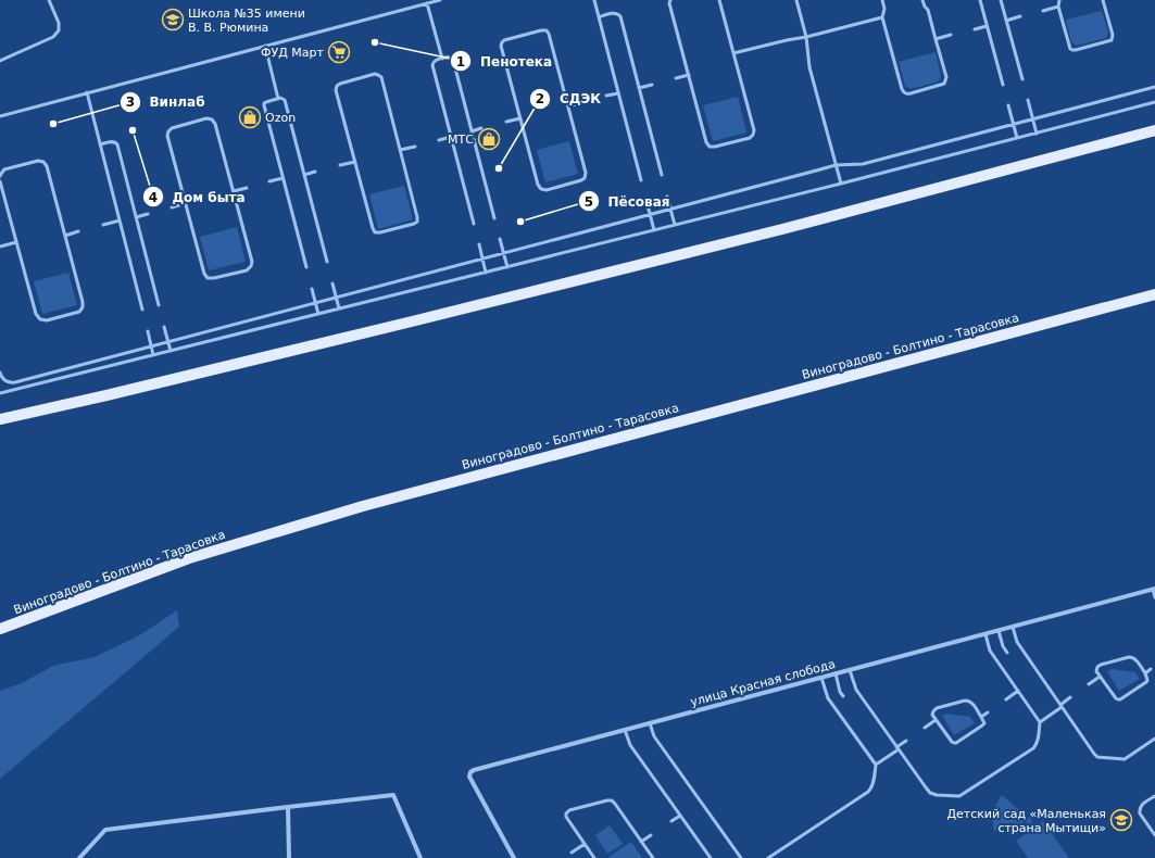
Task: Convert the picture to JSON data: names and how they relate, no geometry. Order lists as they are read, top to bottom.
{
  "streets": {
    "main road": ["Виноградово - Болтино - Тарасовка"],
    "street": ["улица Красная слобода"]
  },
  "places": {
    "school or university": ["Школа №35 имени В. В. Рюмина", "Детский сад «Маленькая страна Мытищи»"],
    "other": [
      "Пенотека",
      "Винлаб",
      "Дом быта",
      "СДЭК",
      "Пёсовая"
    ],
    "supermarket": ["ФУД Март"],
    "shop": ["Ozon", "МТС"]
  }
}
